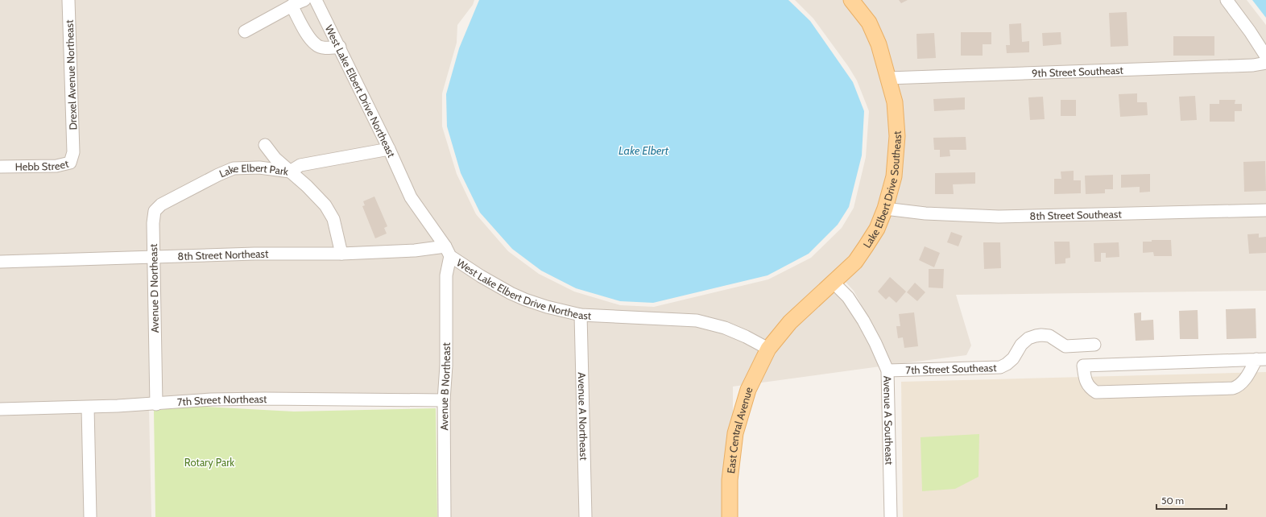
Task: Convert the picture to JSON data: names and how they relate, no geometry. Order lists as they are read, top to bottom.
{
  "streets": {
    "main road": ["Lake Elbert Drive Southeast", "East Central Avenue"],
    "street": [
      "9th Street Southeast",
      "Drexel Avenue Northeast",
      "West Lake Elbert Drive Northeast",
      "Hebb Street",
      "Lake Elbert Park",
      "8th Street Southeast",
      "8th Street Northeast",
      "Avenue D Northeast",
      "7th Street Southeast",
      "Avenue B Northeast",
      "7th Street Northeast",
      "Avenue A Northeast",
      "Avenue A Southeast"
    ]
  },
  "crossings": [
    ["9th Street Southeast", "Lake Elbert Drive Southeast"],
    ["Drexel Avenue Northeast", "Hebb Street"],
    ["West Lake Elbert Drive Northeast", "Lake Elbert Drive Southeast"],
    ["West Lake Elbert Drive Northeast", "8th Street Northeast"],
    ["West Lake Elbert Drive Northeast", "Avenue B Northeast"],
    ["West Lake Elbert Drive Northeast", "Avenue A Northeast"],
    ["West Lake Elbert Drive Northeast", "East Central Avenue"],
    ["Lake Elbert Park", "Avenue D Northeast"],
    ["Lake Elbert Drive Southeast", "8th Street Southeast"],
    ["Lake Elbert Drive Southeast", "Avenue A Southeast"],
    ["Lake Elbert Drive Southeast", "East Central Avenue"],
    ["8th Street Northeast", "Avenue D Northeast"],
    ["8th Street Northeast", "Avenue B Northeast"],
    ["Avenue D Northeast", "7th Street Northeast"],
    ["7th Street Southeast", "Avenue A Southeast"],
    ["Avenue B Northeast", "7th Street Northeast"]
  ],
  "water": ["Lake Elbert"],
  "parks": ["Rotary Park"],
  "scale_bar": "50 m"
}
